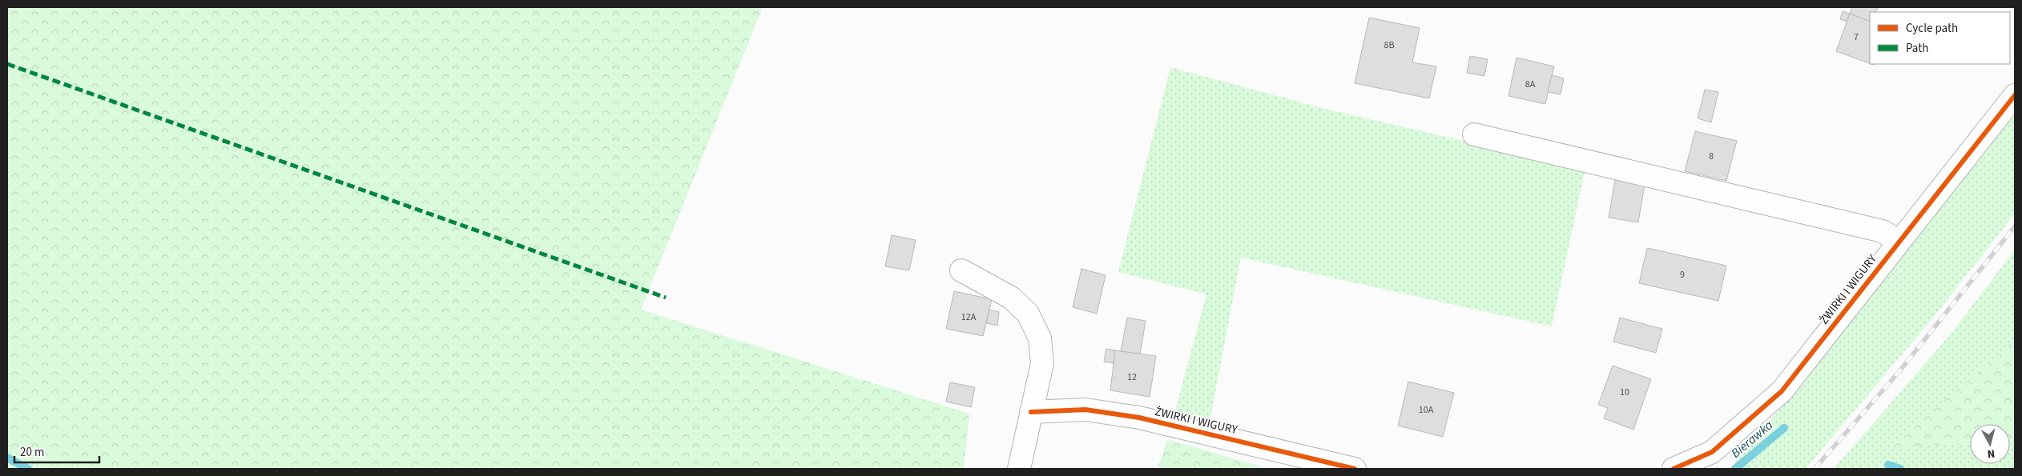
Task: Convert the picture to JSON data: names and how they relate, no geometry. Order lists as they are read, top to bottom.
{
  "streets": {
    "street": ["ŻWIRKI I WIGURY"]
  },
  "water": ["Bierawka"],
  "house_numbers": [
    "7",
    "8B",
    "8A",
    "8",
    "9",
    "12A",
    "12",
    "10",
    "10A"
  ],
  "legend": ["Cycle path", "Path"],
  "scale_bar": "20 m",
  "north": "bottom"
}
